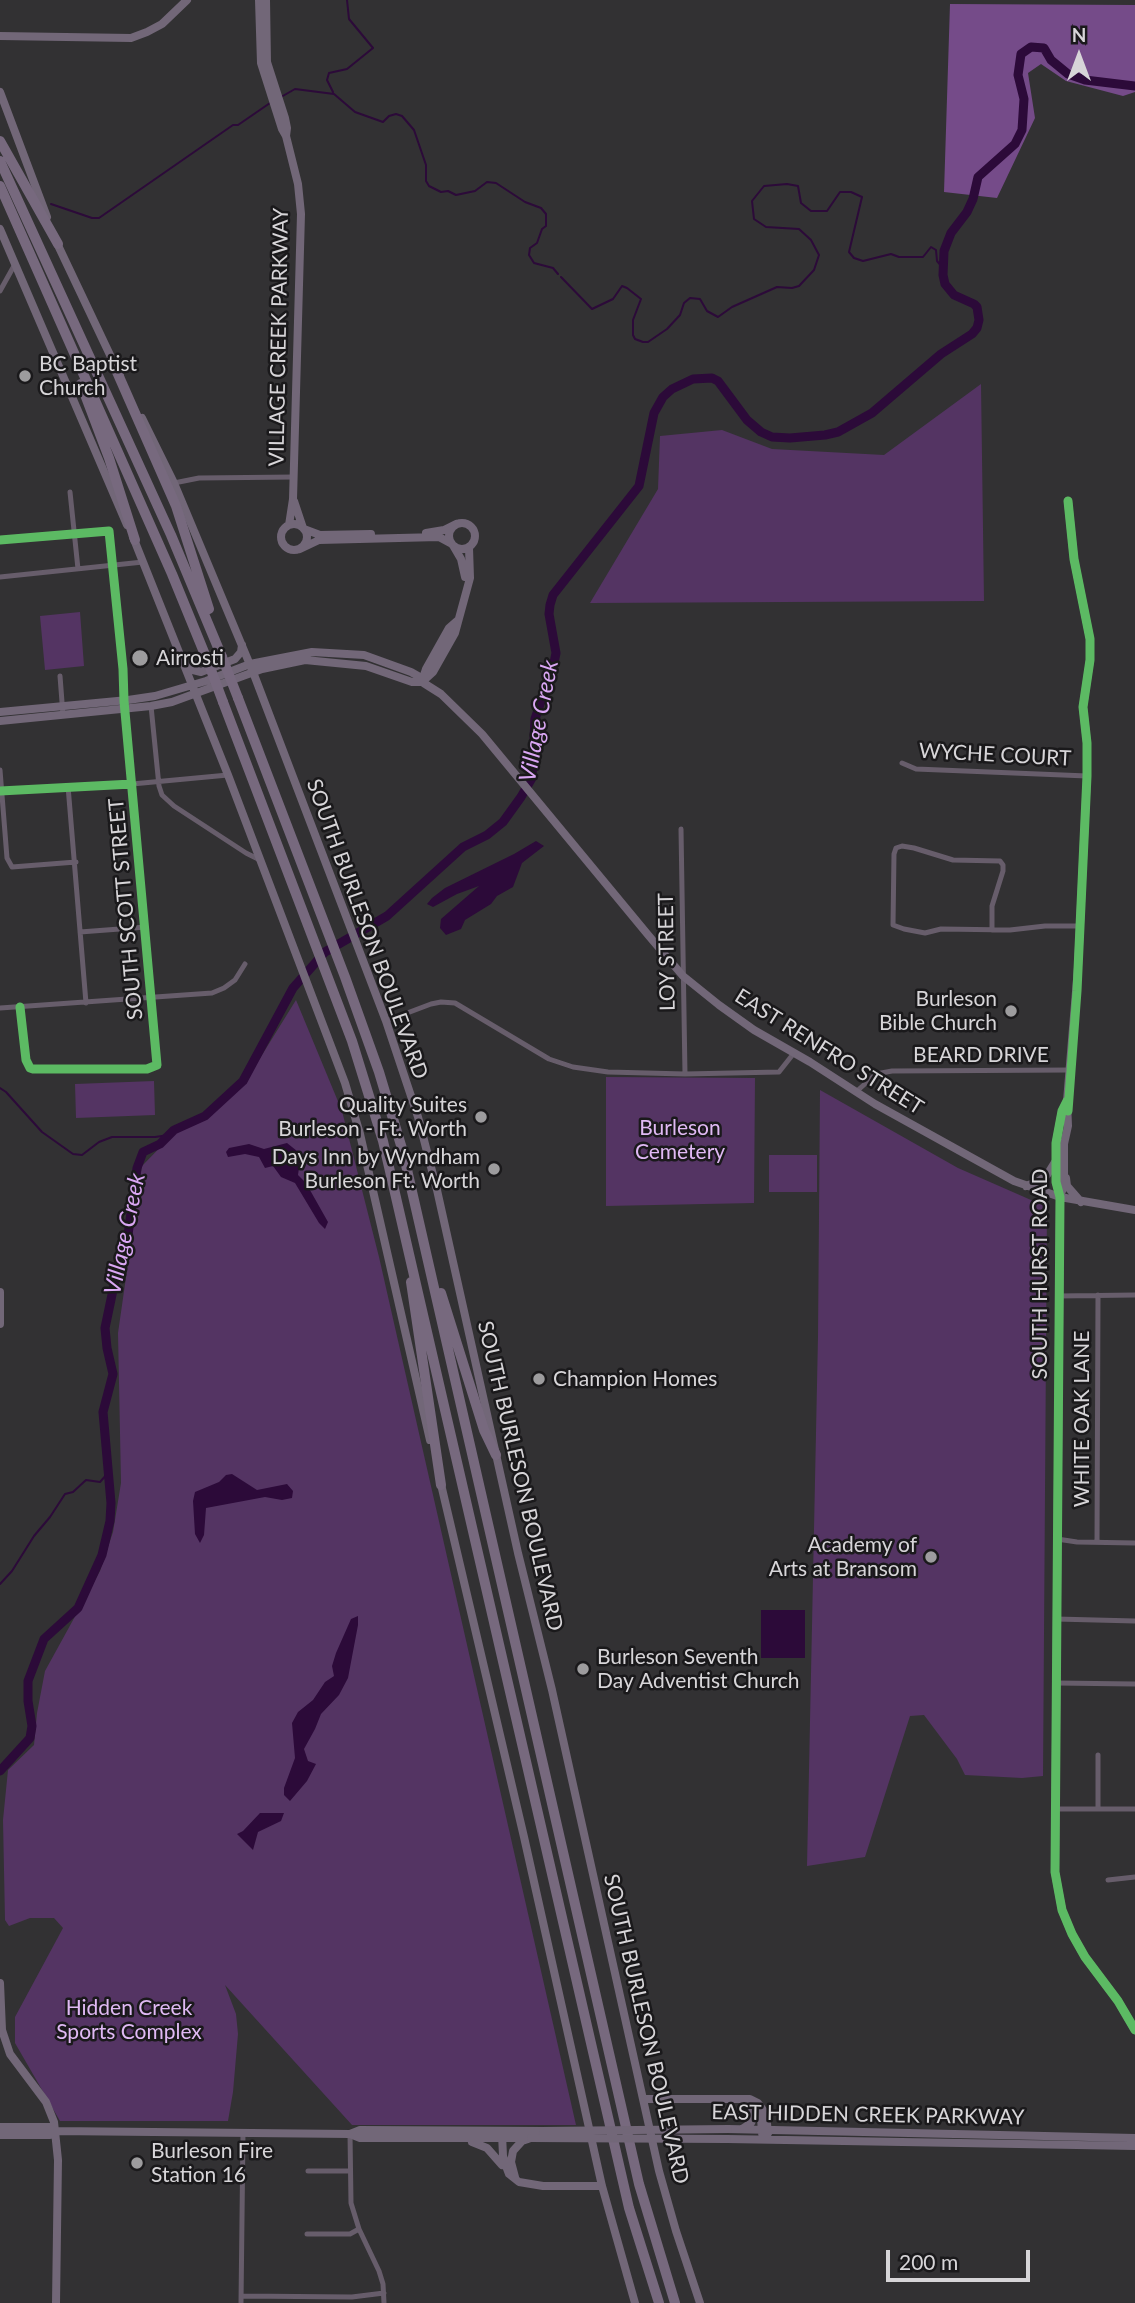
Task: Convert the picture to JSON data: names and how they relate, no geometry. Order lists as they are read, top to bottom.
{
  "streets": {
    "main road": [
      "VILLAGE CREEK PARKWAY",
      "SOUTH BURLESON BOULEVARD",
      "EAST RENFRO STREET",
      "SOUTH HURST ROAD",
      "EAST HIDDEN CREEK PARKWAY"
    ],
    "street": [
      "WYCHE COURT",
      "SOUTH SCOTT STREET",
      "LOY STREET",
      "BEARD DRIVE",
      "WHITE OAK LANE"
    ]
  },
  "crossings": [
    ["WYCHE COURT", "SOUTH HURST ROAD"],
    ["SOUTH BURLESON BOULEVARD", "EAST RENFRO STREET"],
    ["LOY STREET", "EAST RENFRO STREET"],
    ["EAST RENFRO STREET", "BEARD DRIVE"],
    ["EAST RENFRO STREET", "SOUTH HURST ROAD"],
    ["BEARD DRIVE", "SOUTH HURST ROAD"]
  ],
  "water": ["Village Creek"],
  "parks": ["Burleson Cemetery", "Hidden Creek Sports Complex"],
  "places": [
    "BC Baptist Church",
    "Airrosti",
    "Burleson Bible Church",
    "Quality Suites Burleson - Ft. Worth",
    "Days Inn by Wyndham Burleson Ft. Worth",
    "Champion Homes",
    "Academy of Arts at Bransom",
    "Burleson Seventh Day Adventist Church",
    "Burleson Fire Station 16"
  ],
  "scale_bar": "200 m",
  "north": "top"
}
